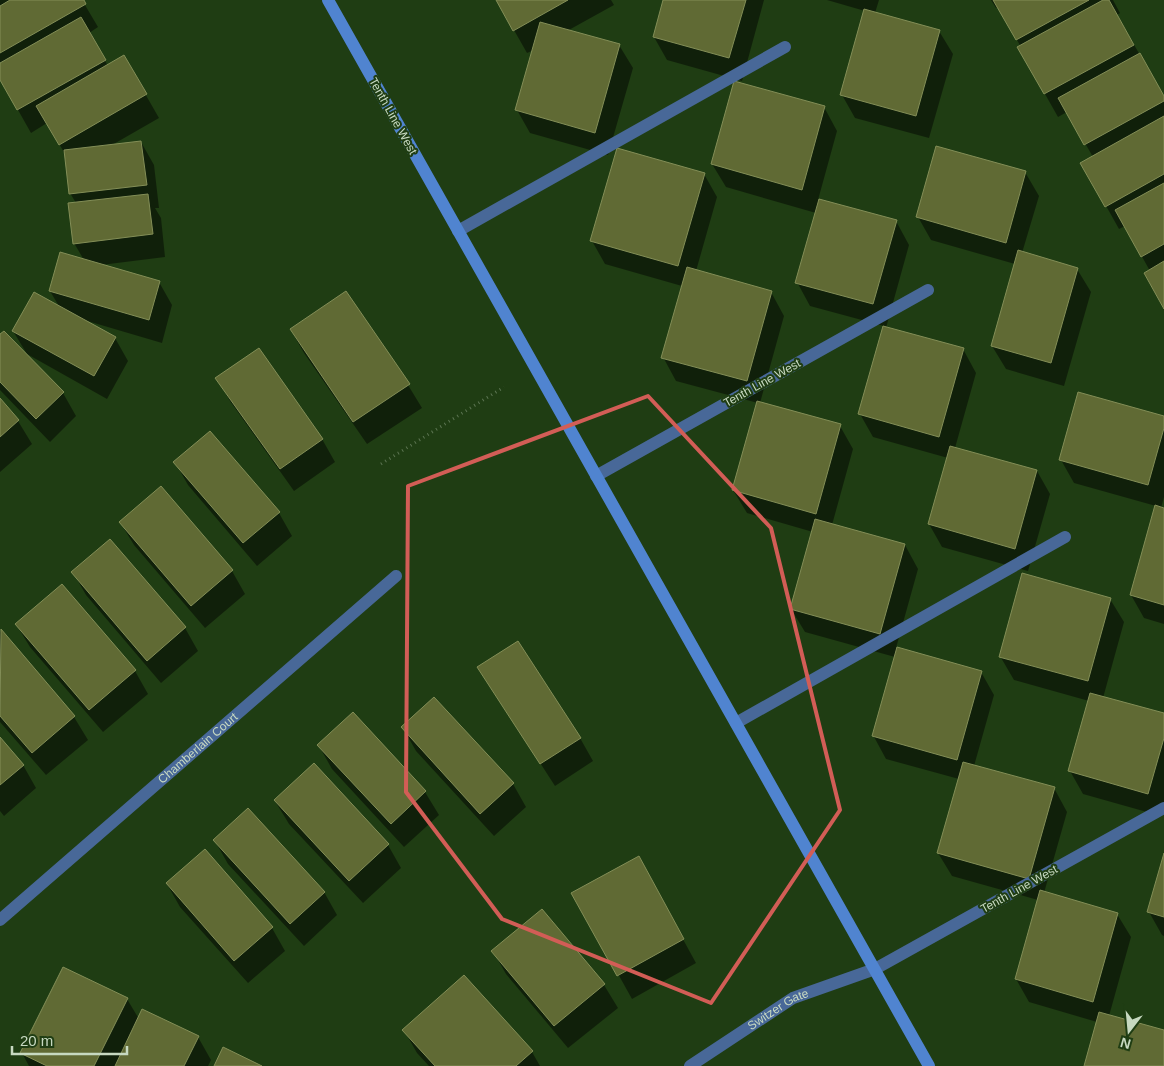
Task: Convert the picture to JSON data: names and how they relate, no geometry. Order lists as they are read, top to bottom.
{
  "streets": {
    "street": ["Tenth Line West", "Chamberlain Court", "Switzer Gate"]
  },
  "crossings": [
    ["Tenth Line West", "Switzer Gate"]
  ],
  "scale_bar": "20 m",
  "north": "bottom"
}
